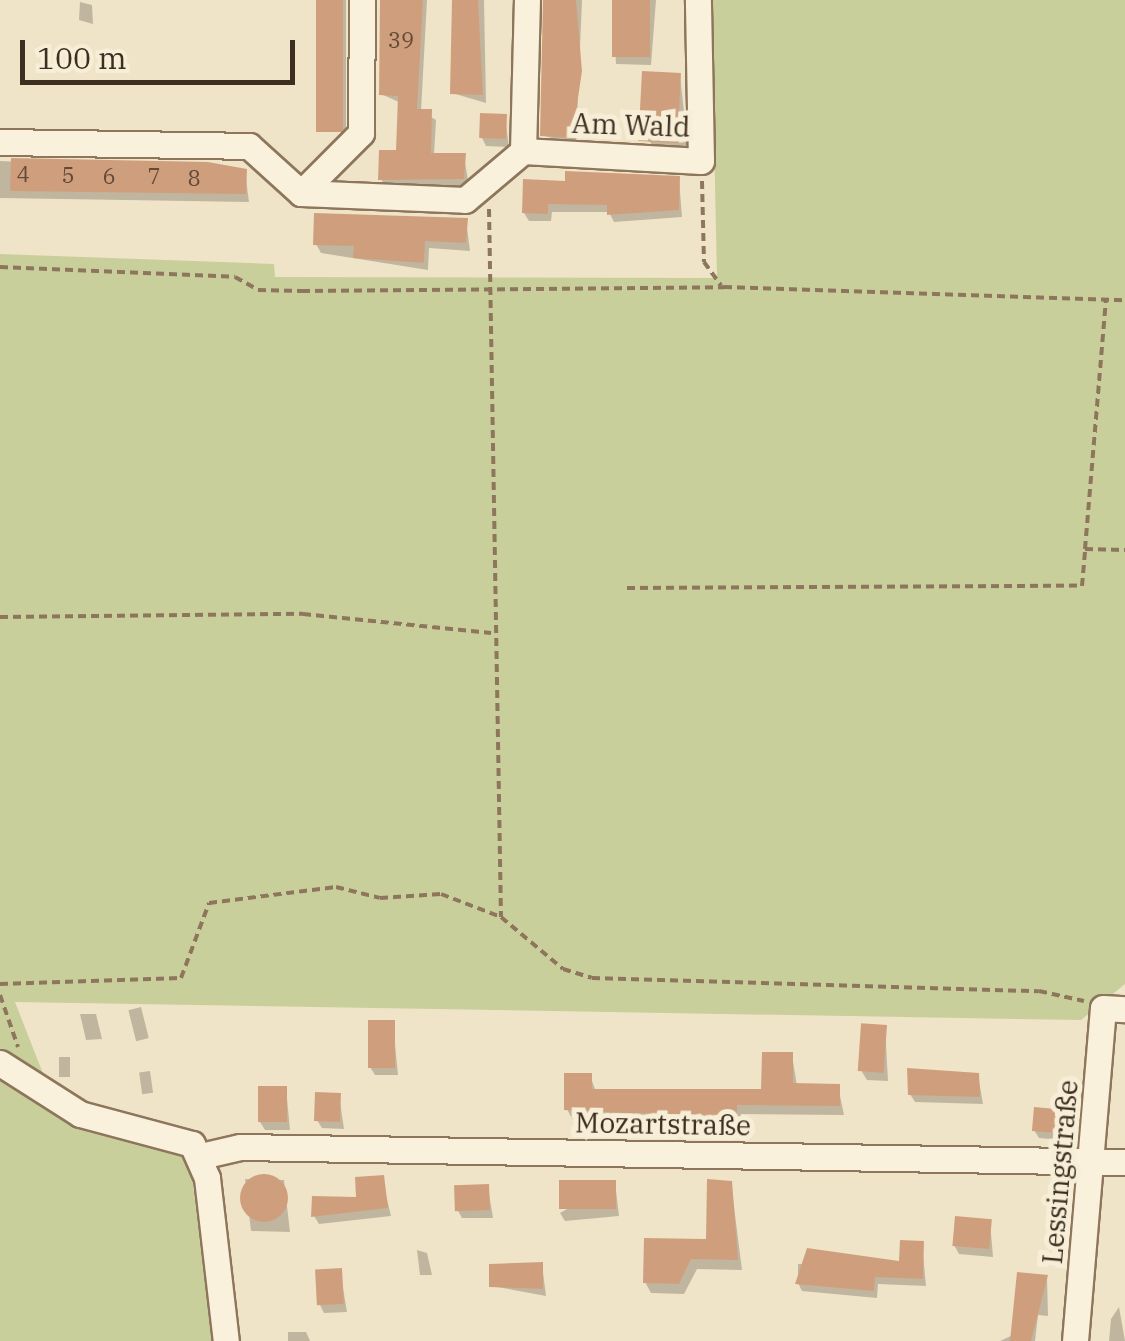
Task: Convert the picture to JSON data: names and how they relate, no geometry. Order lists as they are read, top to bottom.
{
  "streets": {
    "street": ["Am Wald", "Mozartstraße", "Lessingstraße"]
  },
  "crossings": [
    ["Mozartstraße", "Lessingstraße"]
  ],
  "house_numbers": [
    "39",
    "4",
    "5",
    "6",
    "7",
    "8"
  ],
  "scale_bar": "100 m"
}
